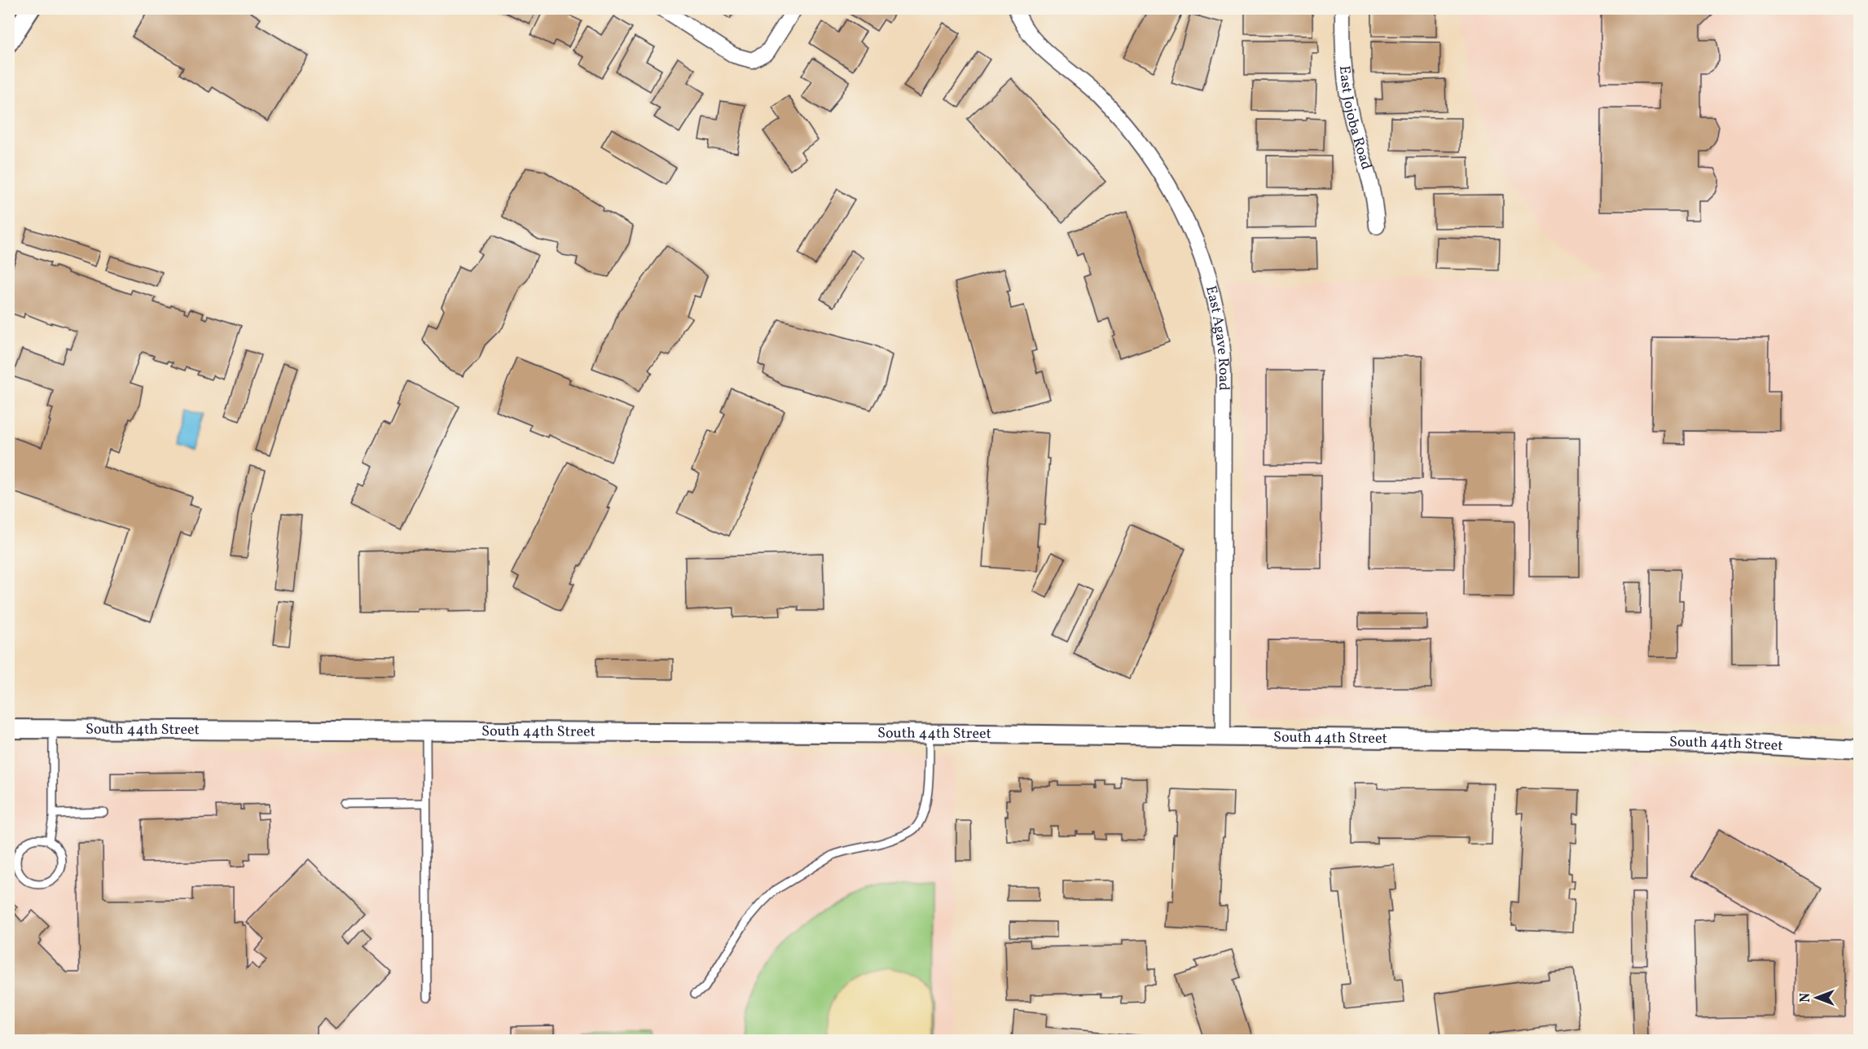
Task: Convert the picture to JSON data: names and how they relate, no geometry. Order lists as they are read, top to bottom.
{
  "streets": {
    "street": ["East Jojoba Road", "East Agave Road", "South 44th Street"]
  },
  "crossings": [
    ["East Agave Road", "South 44th Street"]
  ],
  "north": "left"
}
